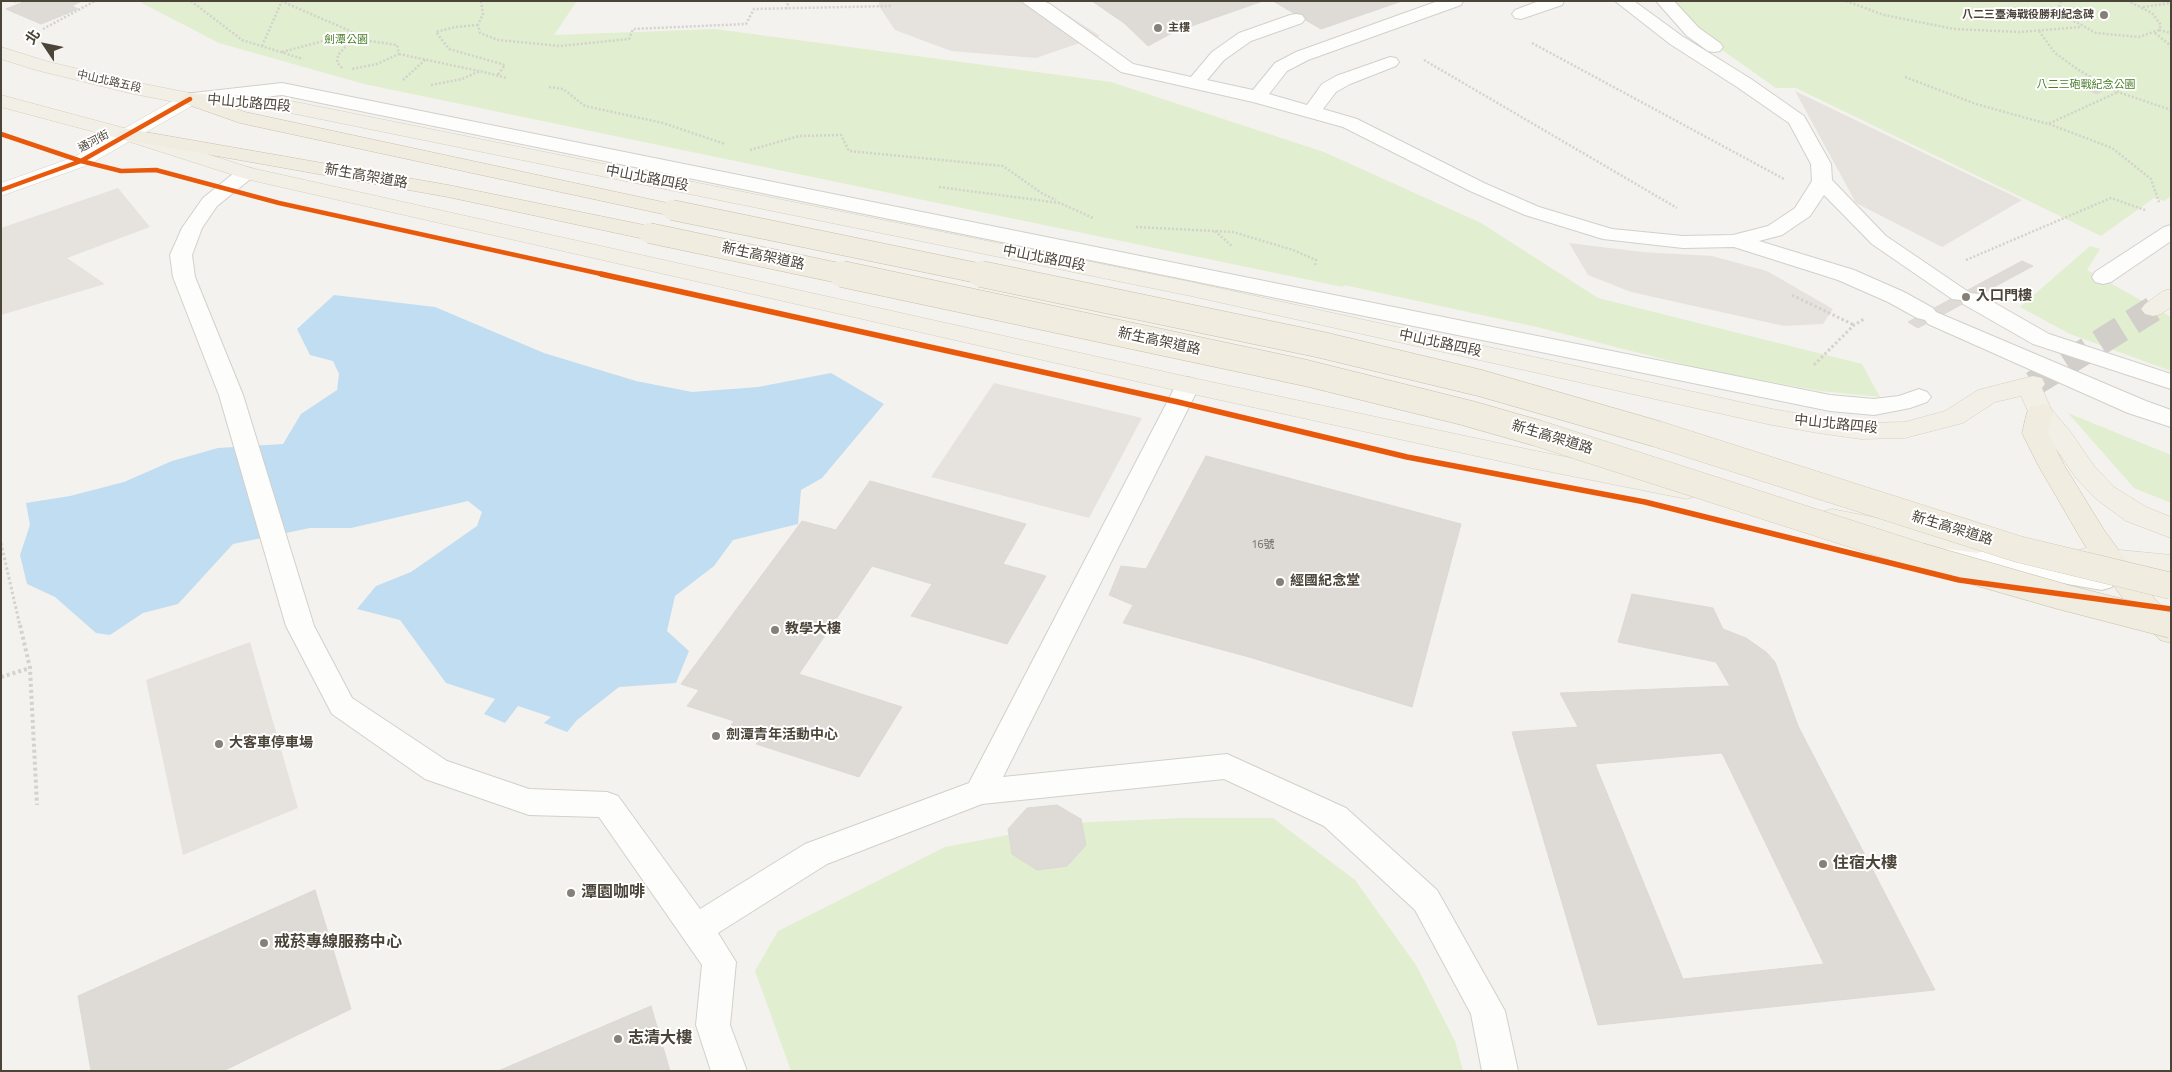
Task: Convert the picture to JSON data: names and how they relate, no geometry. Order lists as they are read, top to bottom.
{
  "streets": {
    "highway": ["新生高架道路"],
    "main road": ["中山北路五段", "中山北路四段"],
    "street": ["通河街"]
  },
  "crossings": [
    ["中山北路五段", "中山北路四段"],
    ["中山北路五段", "通河街"],
    ["中山北路五段", "新生高架道路"],
    ["中山北路四段", "通河街"],
    ["中山北路四段", "新生高架道路"],
    ["通河街", "新生高架道路"]
  ],
  "parks": ["劍潭公園", "八二三砲戰紀念公園"],
  "places": [
    "八二三臺海戰役勝利紀念碑",
    "主樓",
    "入口門樓",
    "經國紀念堂",
    "教學大樓",
    "劍潭青年活動中心",
    "大客車停車場",
    "住宿大樓",
    "潭園咖啡",
    "戒菸專線服務中心",
    "志清大樓"
  ],
  "house_numbers": ["16號"],
  "north": "top left"
}
